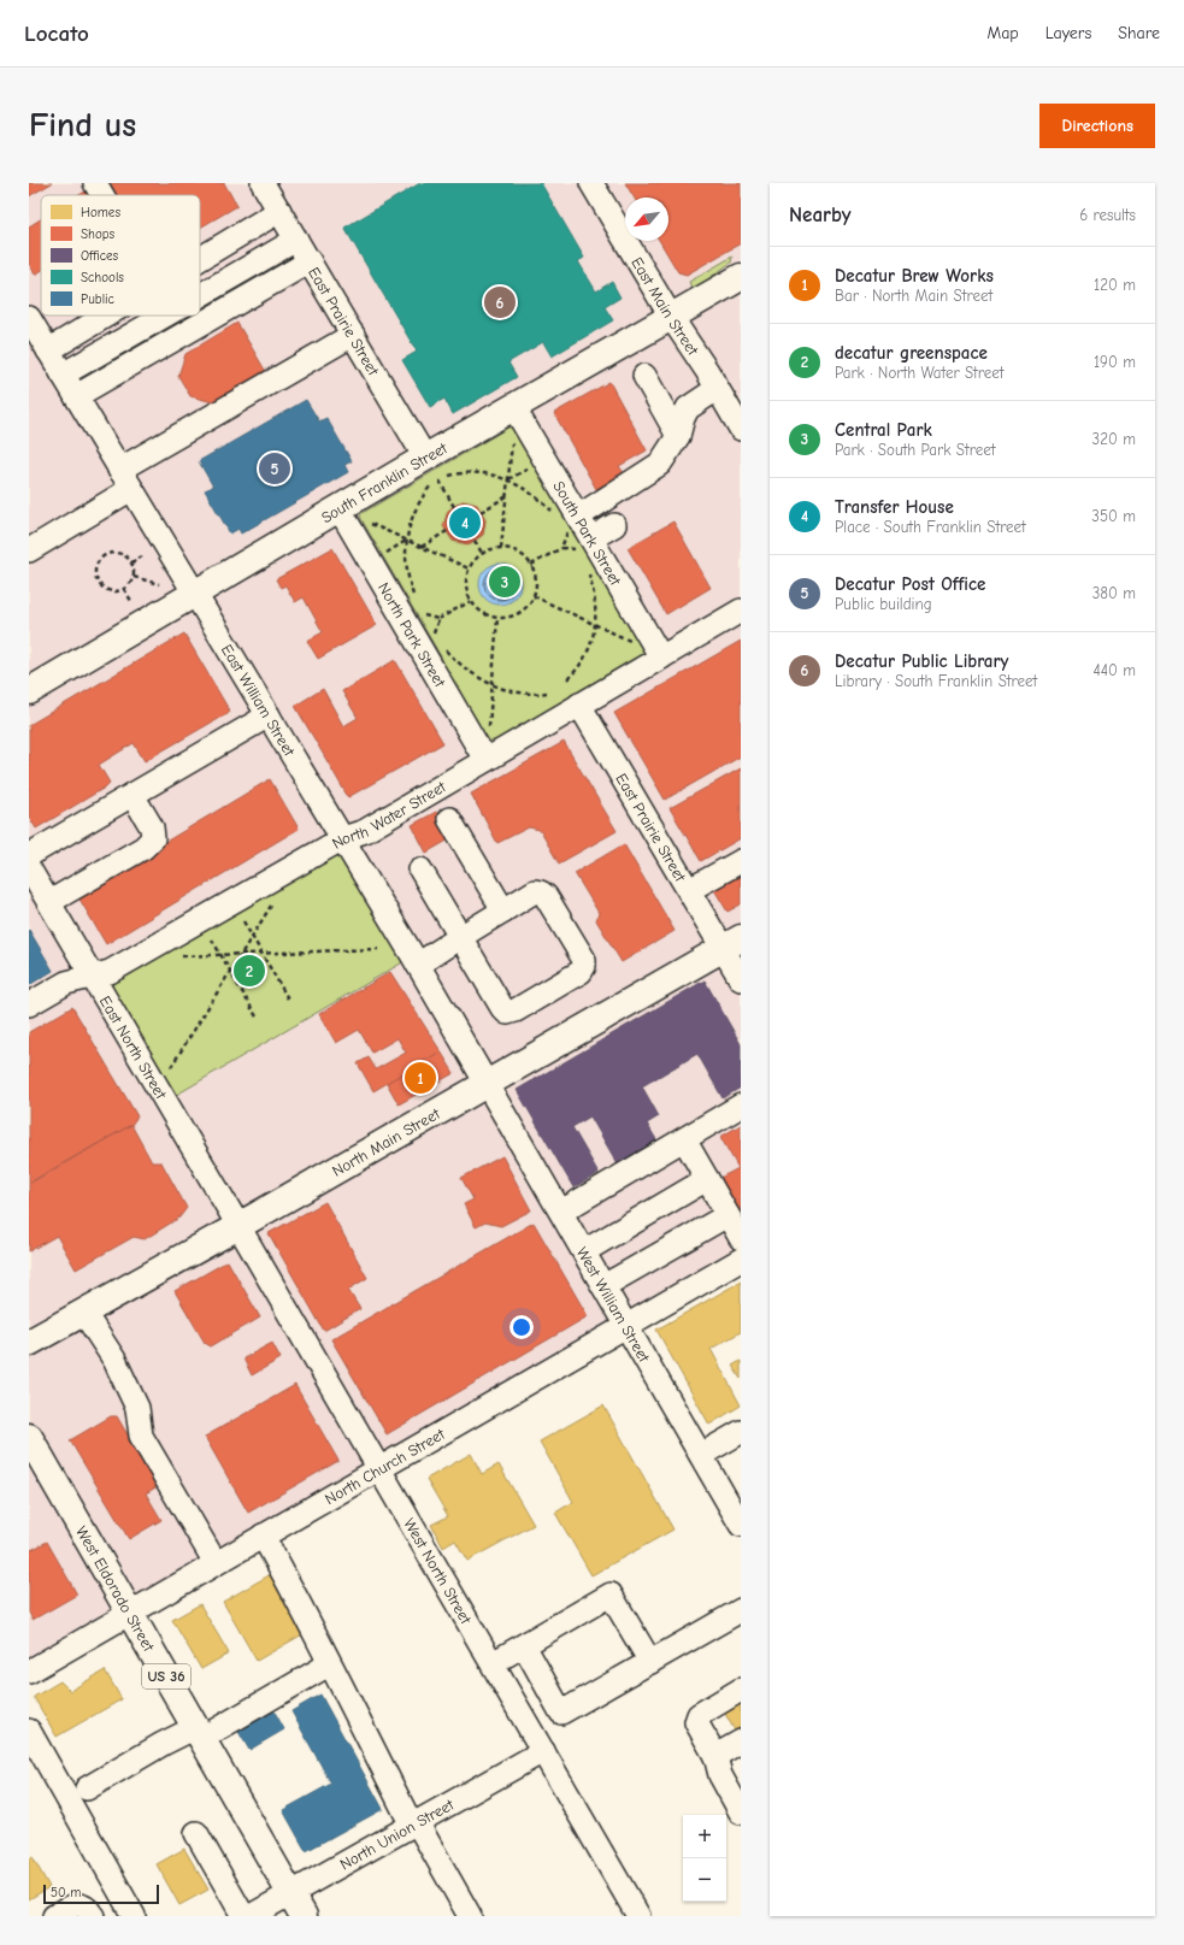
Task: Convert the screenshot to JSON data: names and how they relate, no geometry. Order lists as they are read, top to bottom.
{
  "streets": {
    "main road": [
      "South Franklin Street",
      "North Main Street",
      "West Eldorado Street",
      "US 36"
    ],
    "street": [
      "East Main Street",
      "East Prairie Street",
      "South Park Street",
      "North Park Street",
      "East William Street",
      "North Water Street",
      "East North Street",
      "West William Street",
      "North Church Street",
      "West North Street",
      "North Union Street"
    ]
  },
  "crossings": [
    ["East Main Street", "South Franklin Street"],
    ["East Prairie Street", "South Franklin Street"],
    ["East Prairie Street", "North Water Street"],
    ["East Prairie Street", "North Main Street"],
    ["South Franklin Street", "South Park Street"],
    ["South Franklin Street", "North Park Street"],
    ["South Franklin Street", "East William Street"],
    ["South Park Street", "North Water Street"],
    ["North Park Street", "North Water Street"],
    ["East William Street", "North Water Street"],
    ["East William Street", "North Main Street"],
    ["East William Street", "West William Street"],
    ["North Water Street", "East North Street"],
    ["East North Street", "North Main Street"],
    ["East North Street", "West North Street"],
    ["North Main Street", "West William Street"],
    ["North Main Street", "West North Street"],
    ["West William Street", "North Church Street"],
    ["North Church Street", "West North Street"],
    ["North Church Street", "West Eldorado Street"],
    ["West North Street", "North Union Street"],
    ["West Eldorado Street", "North Union Street"]
  ],
  "legend": [
    "Homes",
    "Shops",
    "Offices",
    "Schools",
    "Public"
  ],
  "scale_bar": "50 m",
  "north": "bottom left",
  "page": {
    "header": "Locato",
    "nav": ["Map", "Layers", "Share"],
    "buttons": "Directions",
    "title": "Find us",
    "heading": ["Nearby", "6 results"],
    "list": [
      {
        "mark": "1",
        "name": "Decatur Brew Works",
        "note": "Bar · North Main Street",
        "value": "120 m"
      },
      {
        "mark": "2",
        "name": "decatur greenspace",
        "note": "Park · North Water Street",
        "value": "190 m"
      },
      {
        "mark": "3",
        "name": "Central Park",
        "note": "Park · South Park Street",
        "value": "320 m"
      },
      {
        "mark": "4",
        "name": "Transfer House",
        "note": "Place · South Franklin Street",
        "value": "350 m"
      },
      {
        "mark": "5",
        "name": "Decatur Post Office",
        "note": "Public building",
        "value": "380 m"
      },
      {
        "mark": "6",
        "name": "Decatur Public Library",
        "note": "Library · South Franklin Street",
        "value": "440 m"
      }
    ],
    "pins": [
      "6",
      "5",
      "4",
      "3",
      "2",
      "1"
    ],
    "map_buttons": ["+", "−"],
    "scale": "50 m"
  }
}
